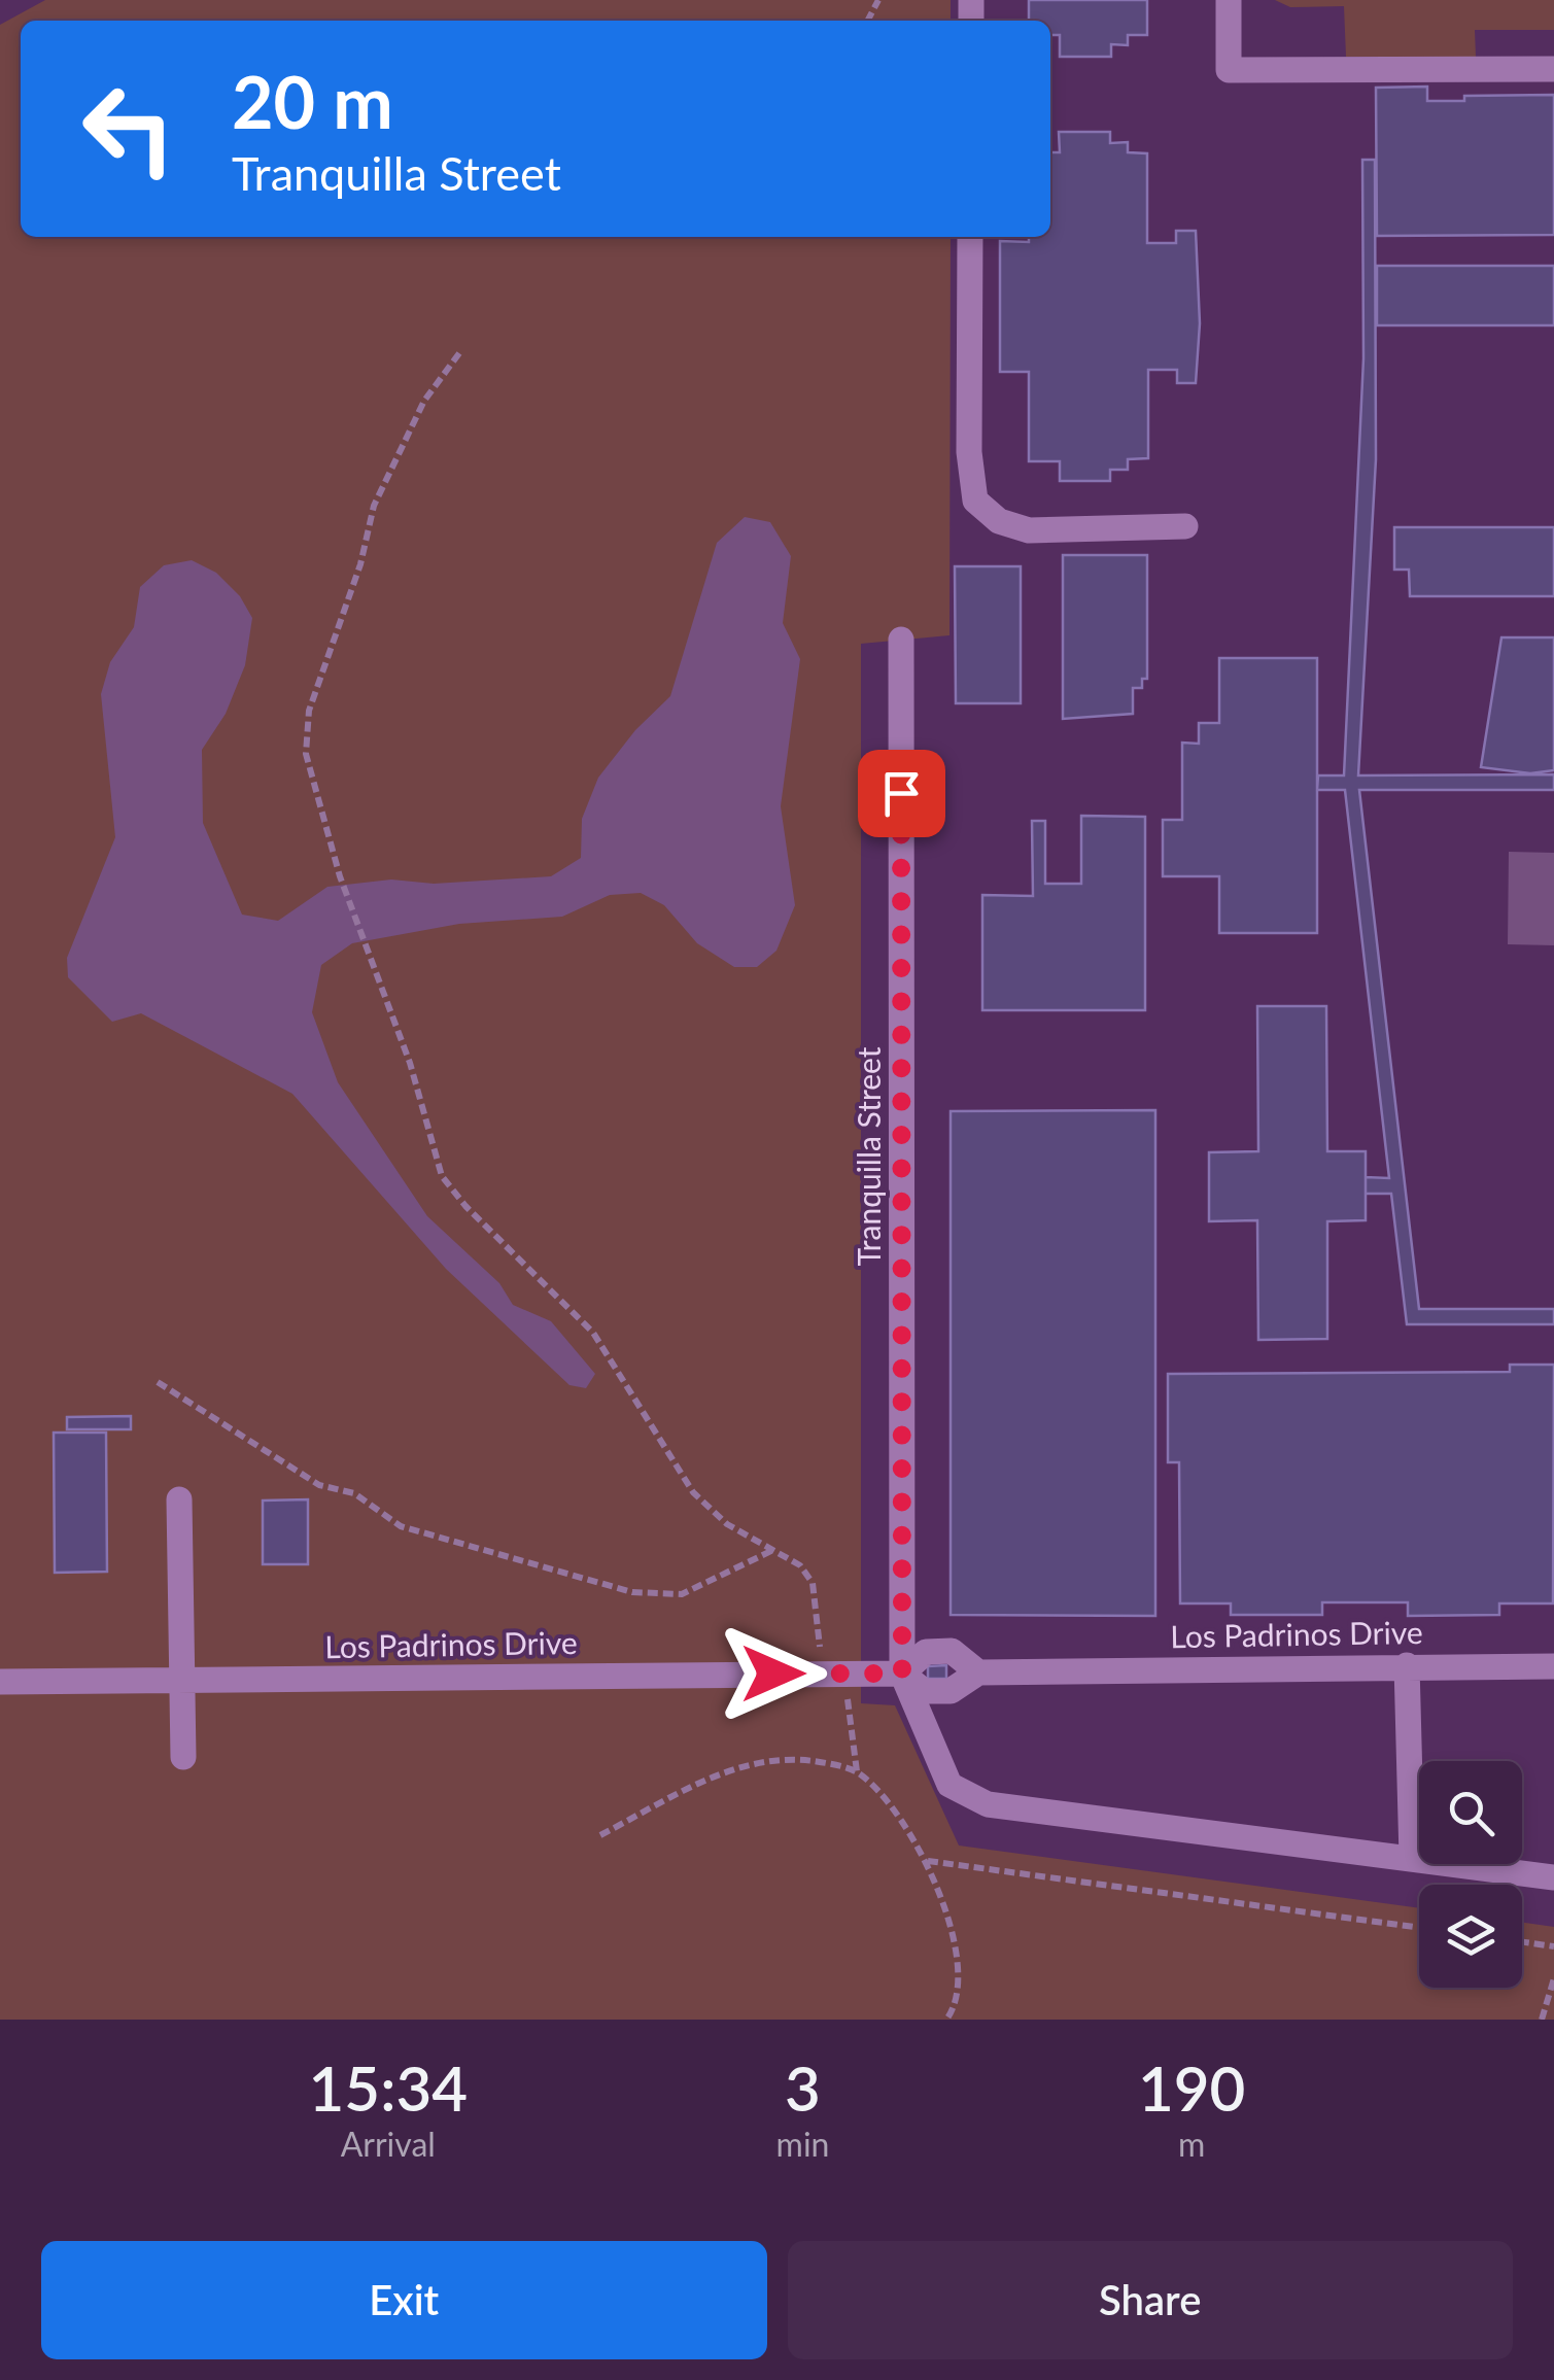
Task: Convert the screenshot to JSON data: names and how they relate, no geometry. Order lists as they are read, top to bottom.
{
  "streets": {
    "street": ["Tranquilla Street", "Los Padrinos Drive"]
  },
  "crossings": [
    ["Tranquilla Street", "Los Padrinos Drive"]
  ],
  "page": {
    "turn": ["20 m", "Tranquilla Street"],
    "eta": [
      "15:34",
      "Arrival",
      "3",
      "min",
      "190",
      "m"
    ],
    "buttons": ["Exit", "Share"]
  }
}
